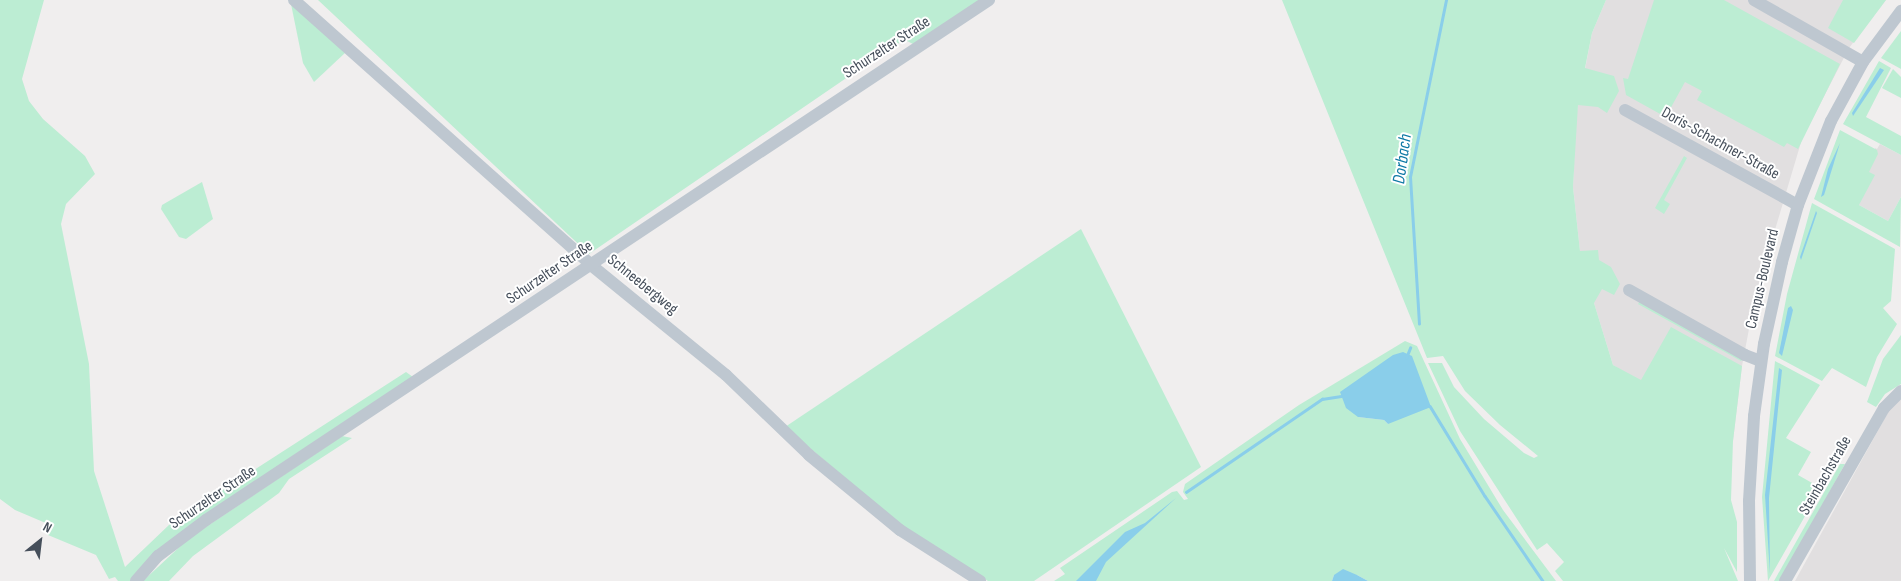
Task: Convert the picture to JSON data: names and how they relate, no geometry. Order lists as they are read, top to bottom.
{
  "streets": {
    "street": [
      "Schurzelter Straße",
      "Doris-Schachner-Straße",
      "Campus-Boulevard",
      "Schneebergweg",
      "Steinbachstraße"
    ]
  },
  "crossings": [
    ["Schurzelter Straße", "Schneebergweg"],
    ["Doris-Schachner-Straße", "Campus-Boulevard"]
  ],
  "water": ["Dorbach"],
  "north": "top right"
}
